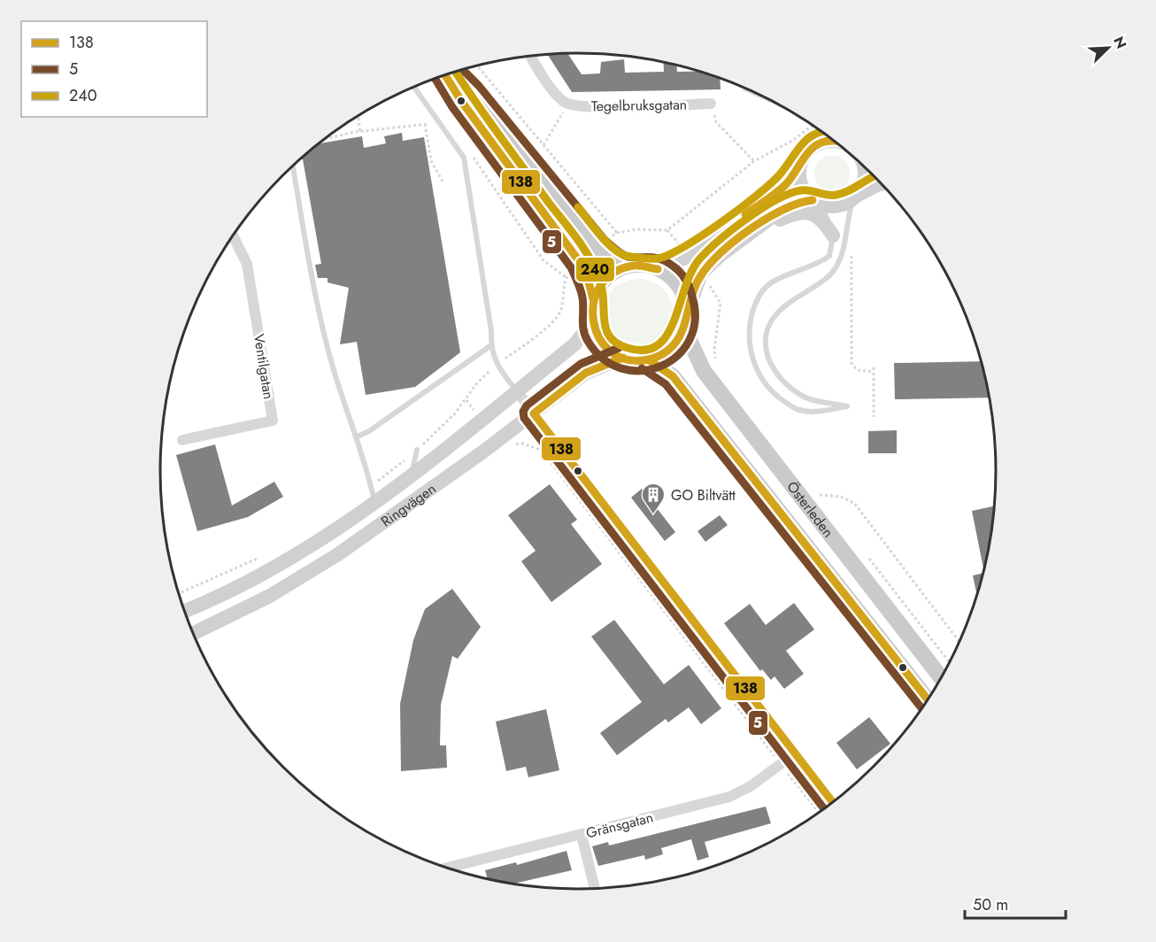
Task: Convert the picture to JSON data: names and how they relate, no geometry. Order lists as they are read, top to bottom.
{
  "streets": {
    "main road": ["Ringvägen", "Österleden"],
    "street": ["Tegelbruksgatan", "Ventilgatan", "Gränsgatan"]
  },
  "crossings": [
    ["Ringvägen", "Österleden"]
  ],
  "places": {
    "building": ["GO Biltvätt"]
  },
  "lines": ["transit line 5", "transit line 240", "transit line 138"],
  "legend": ["138", "5", "240"],
  "scale_bar": "50 m",
  "north": "top right"
}
